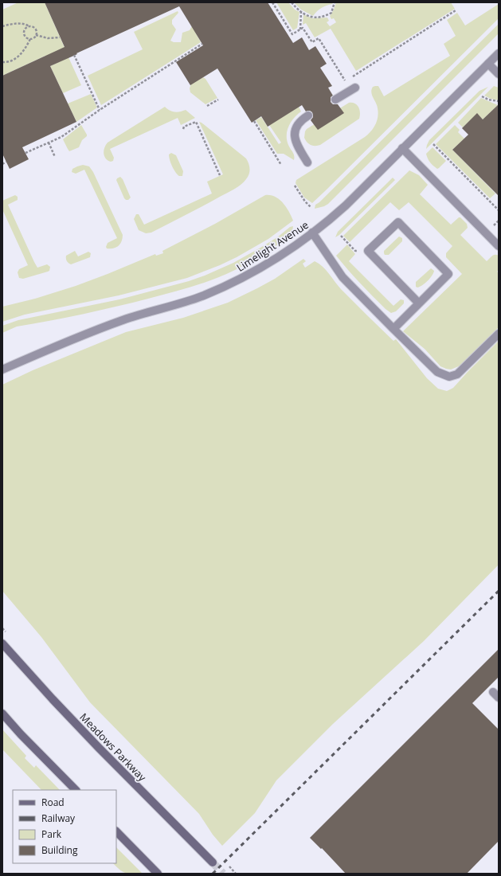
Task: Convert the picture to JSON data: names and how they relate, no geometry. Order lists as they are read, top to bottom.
{
  "streets": {
    "main road": ["Meadows Parkway"],
    "street": ["Limelight Avenue"]
  },
  "legend": [
    "Road",
    "Railway",
    "Park",
    "Building"
  ]
}
